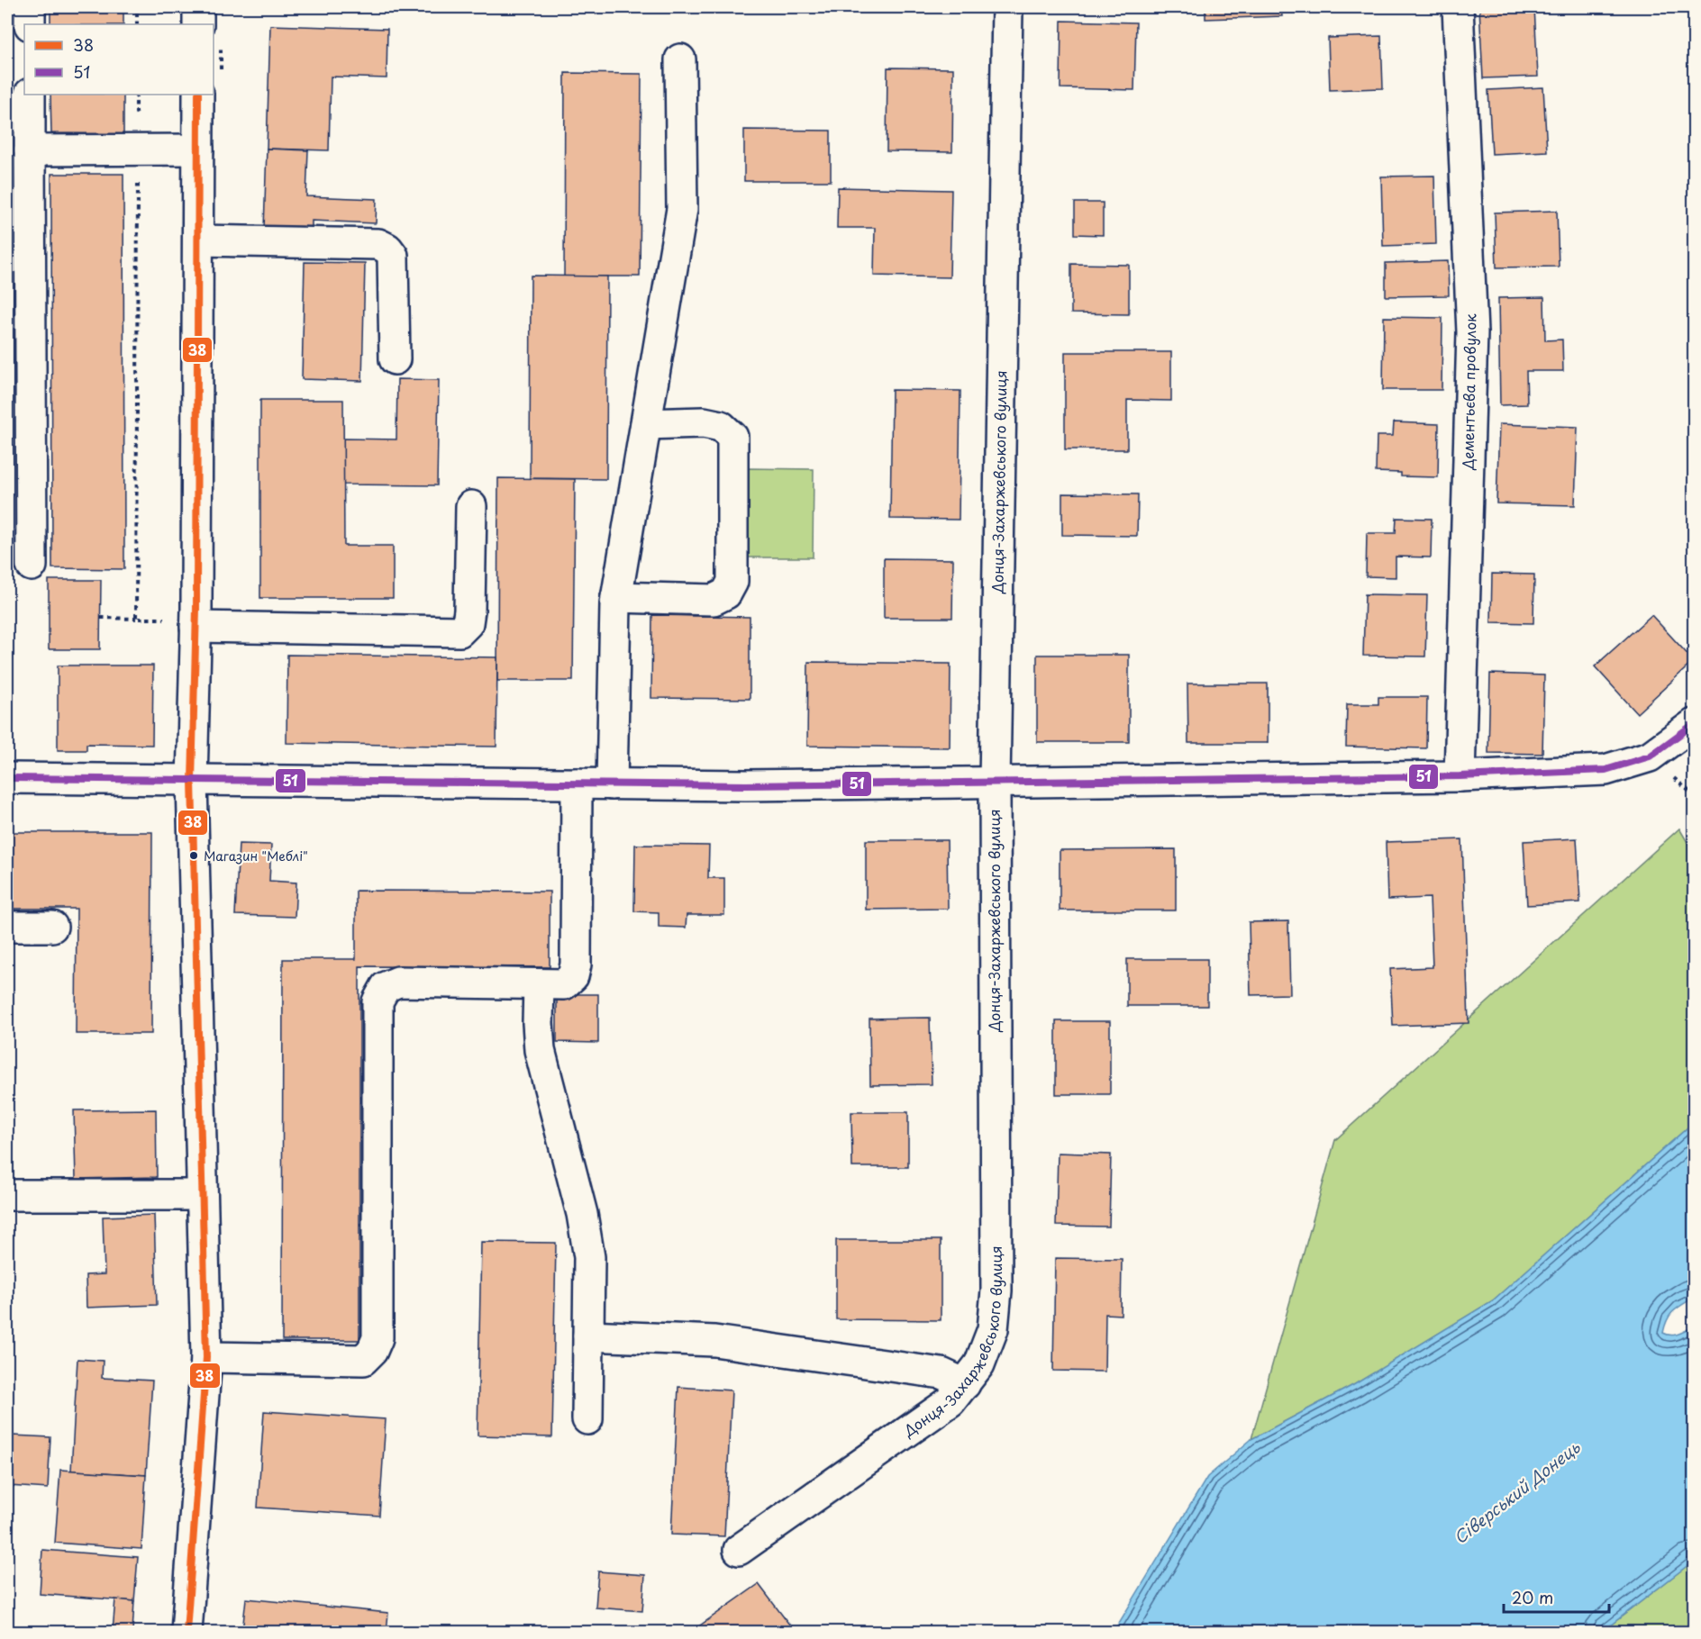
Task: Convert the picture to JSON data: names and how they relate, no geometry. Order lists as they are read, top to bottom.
{
  "streets": {
    "street": ["Дементьєва провулок", "Донця-Захаржевського вулиця"]
  },
  "water": ["Сіверський Донець"],
  "places": ["Магазин \"Меблі\""],
  "lines": ["transit line 38", "transit line 51"],
  "legend": ["38", "51"],
  "scale_bar": "20 m"
}
